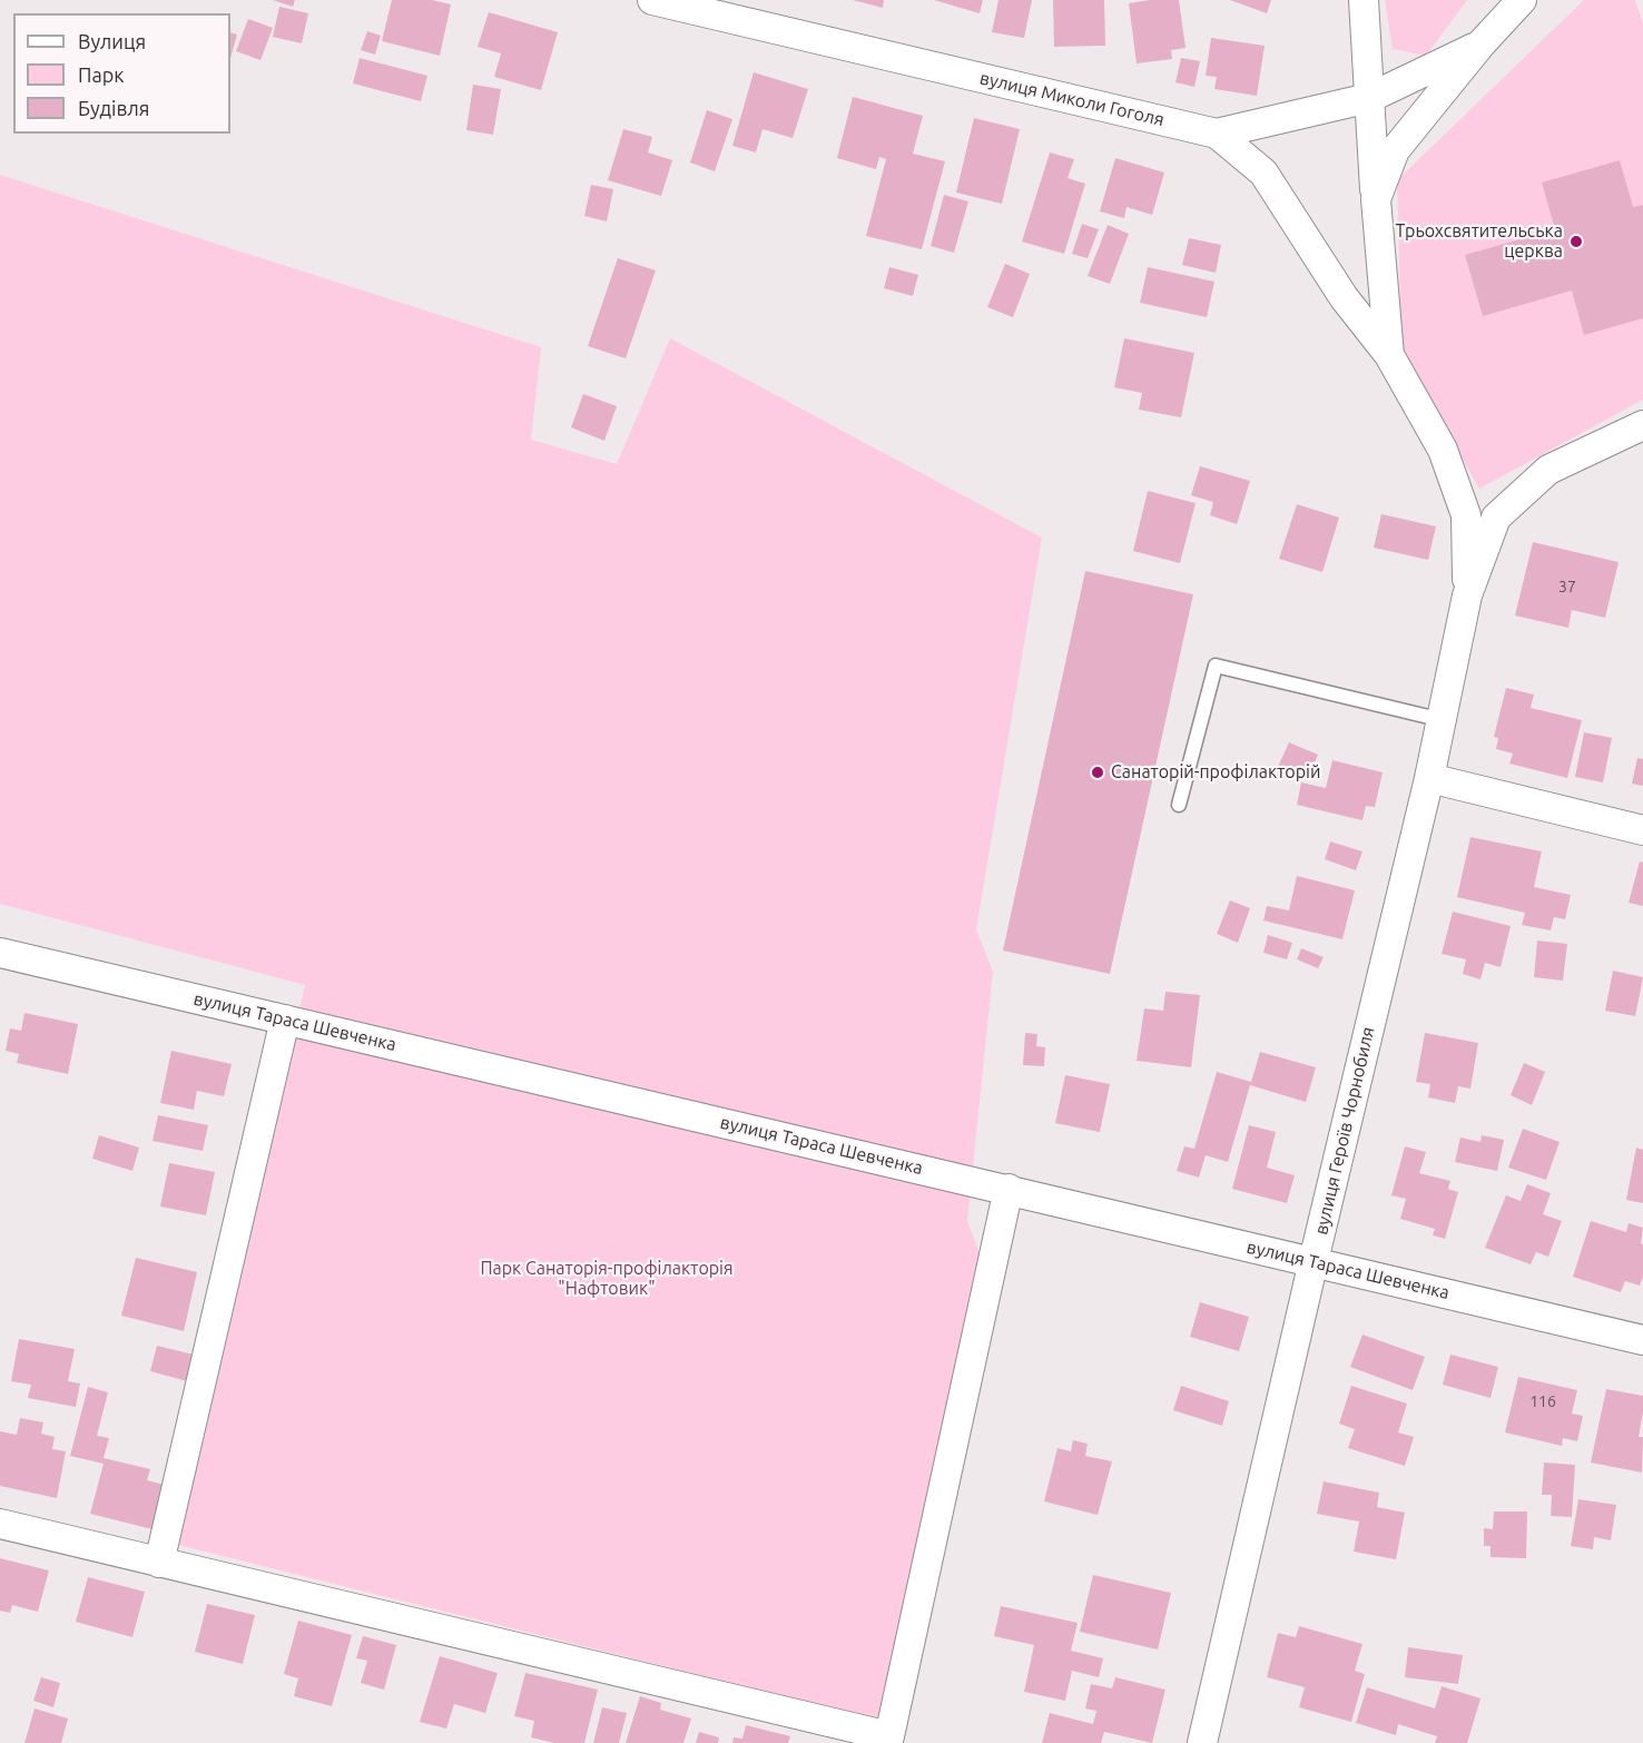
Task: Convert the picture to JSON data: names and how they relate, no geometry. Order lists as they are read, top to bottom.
{
  "streets": {
    "street": ["вулиця Миколи Гоголя", "вулиця Тараса Шевченка", "вулиця Героїв Чорнобиля"]
  },
  "crossings": [
    ["вулиця Миколи Гоголя", "вулиця Героїв Чорнобиля"],
    ["вулиця Тараса Шевченка", "вулиця Героїв Чорнобиля"]
  ],
  "parks": ["Парк Санаторія-профілакторія \"Нафтовик\""],
  "places": ["Трьохсвятительська церква", "Санаторій-профілакторій"],
  "house_numbers": ["37", "116"],
  "legend": ["Вулиця", "Парк", "Будівля"]
}
